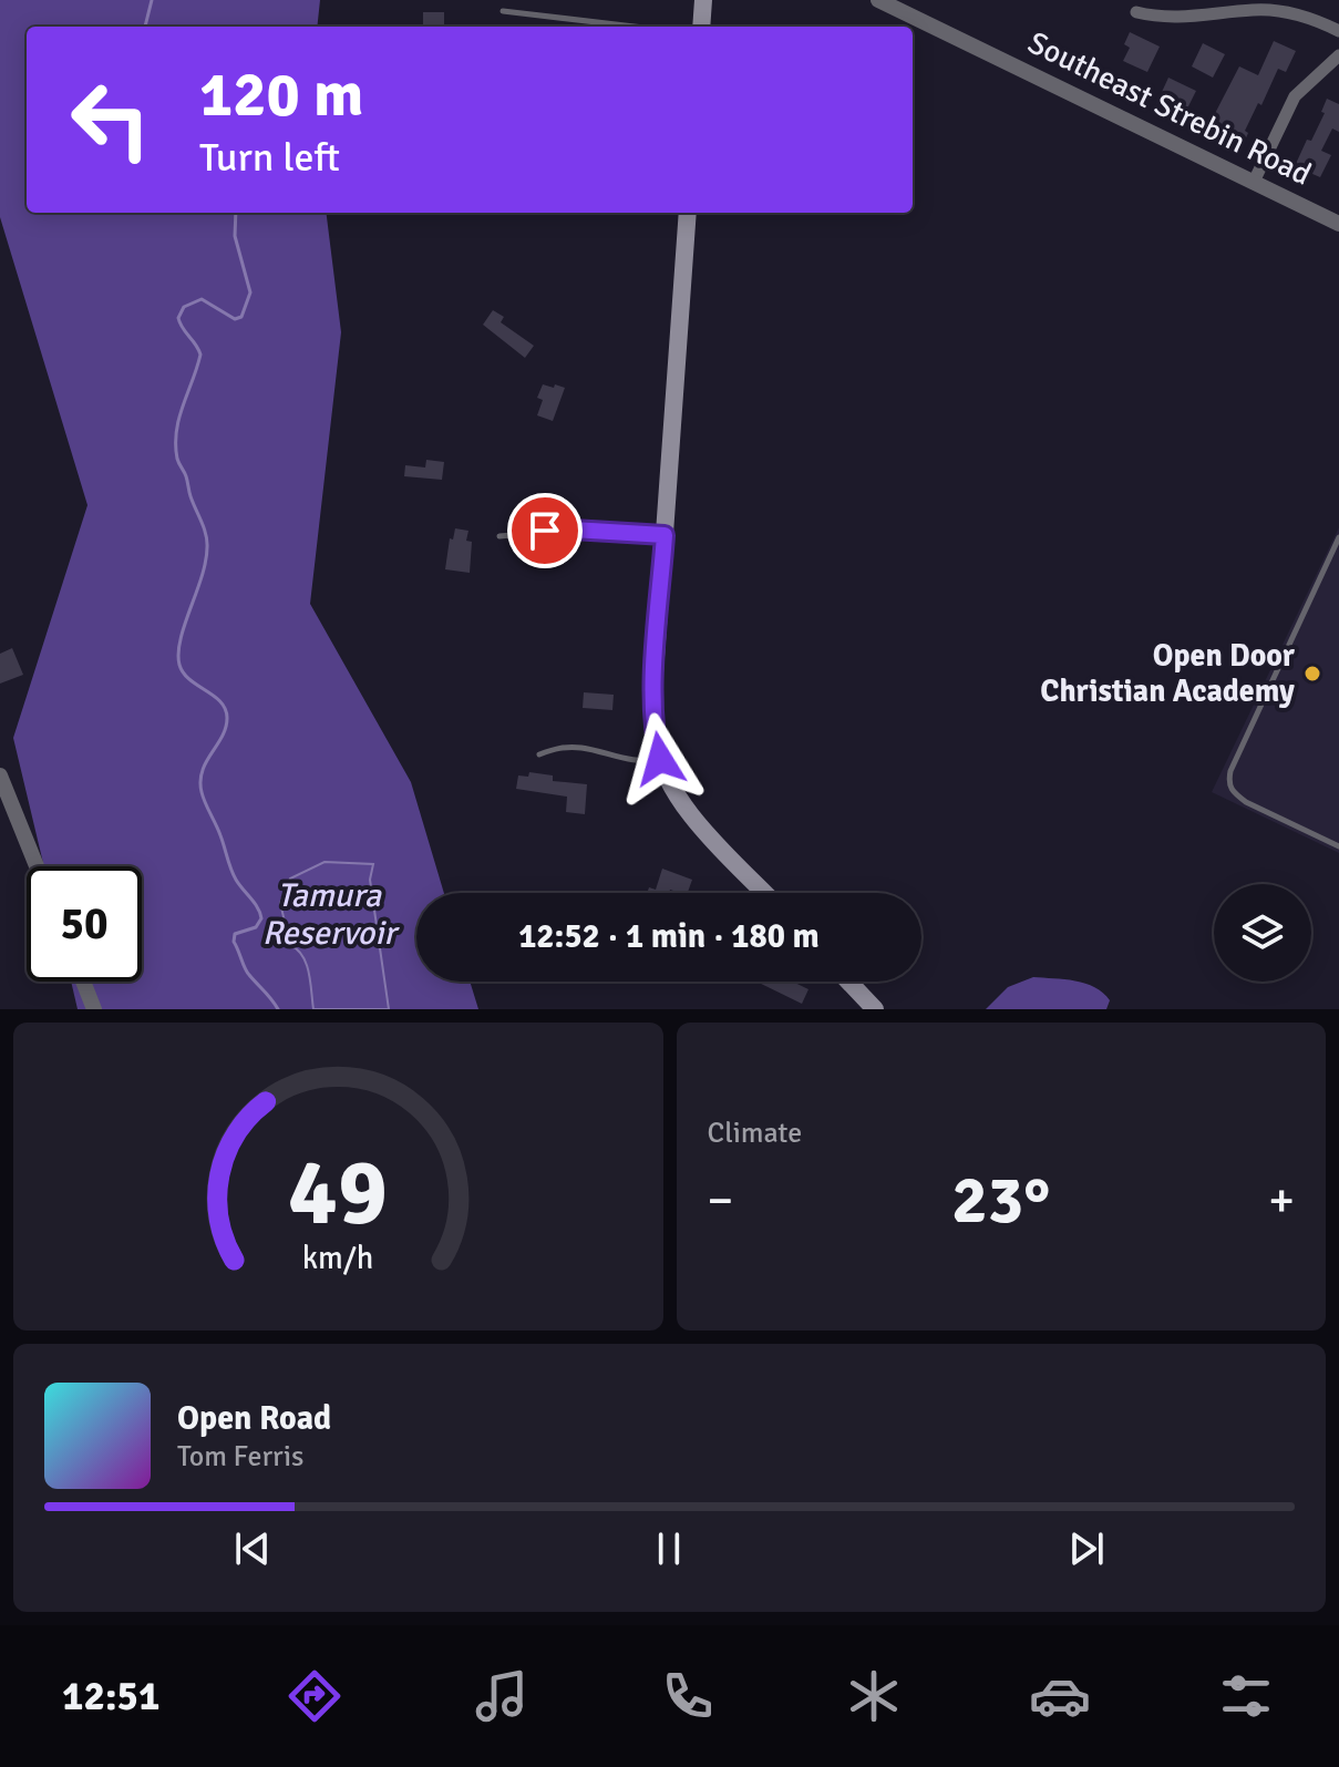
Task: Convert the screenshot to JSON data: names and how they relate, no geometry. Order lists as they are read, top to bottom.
{
  "streets": {
    "street": ["Southeast Strebin Road"]
  },
  "water": ["Tamura Reservoir"],
  "places": ["Open Door Christian Academy"],
  "page": {
    "turn": ["120 m", "Turn left"],
    "limit": "50",
    "trip": "12:52 · 1 min · 180 m",
    "tile": "Climate",
    "heat": ["−", "23°", "+"],
    "song": ["Open Road", "Tom Ferris"],
    "tabs": "12:51",
    "gauge": ["49", "km/h"]
  }
}
